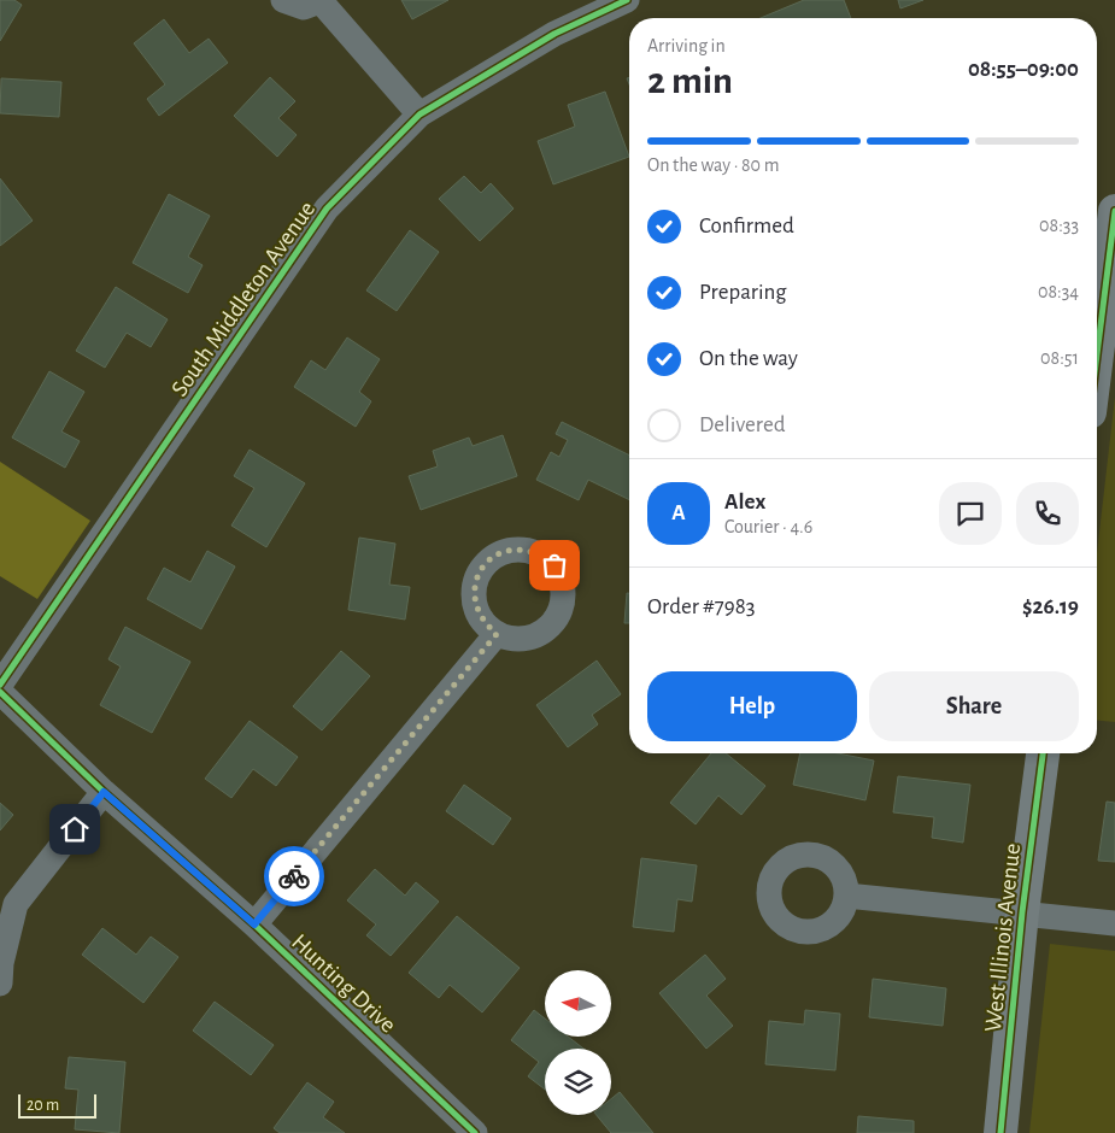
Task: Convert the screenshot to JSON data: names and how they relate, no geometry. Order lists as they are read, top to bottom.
{
  "streets": {
    "main road": ["West Illinois Avenue"],
    "street": ["South Middleton Avenue", "Hunting Drive"]
  },
  "scale_bar": "20 m",
  "north": "left",
  "page": {
    "heading": ["2 min", "Arriving in", "08:55–09:00"],
    "panel": [
      "Alex",
      "Courier · 4.6",
      "Order #7983",
      "$26.19"
    ],
    "bar": "On the way · 80 m",
    "list": [
      ["Confirmed", "08:33"],
      ["Preparing", "08:34"],
      ["On the way", "08:51"],
      "Delivered"
    ],
    "round": "A",
    "buttons": ["Help", "Share"],
    "scale": "20 m"
  }
}
